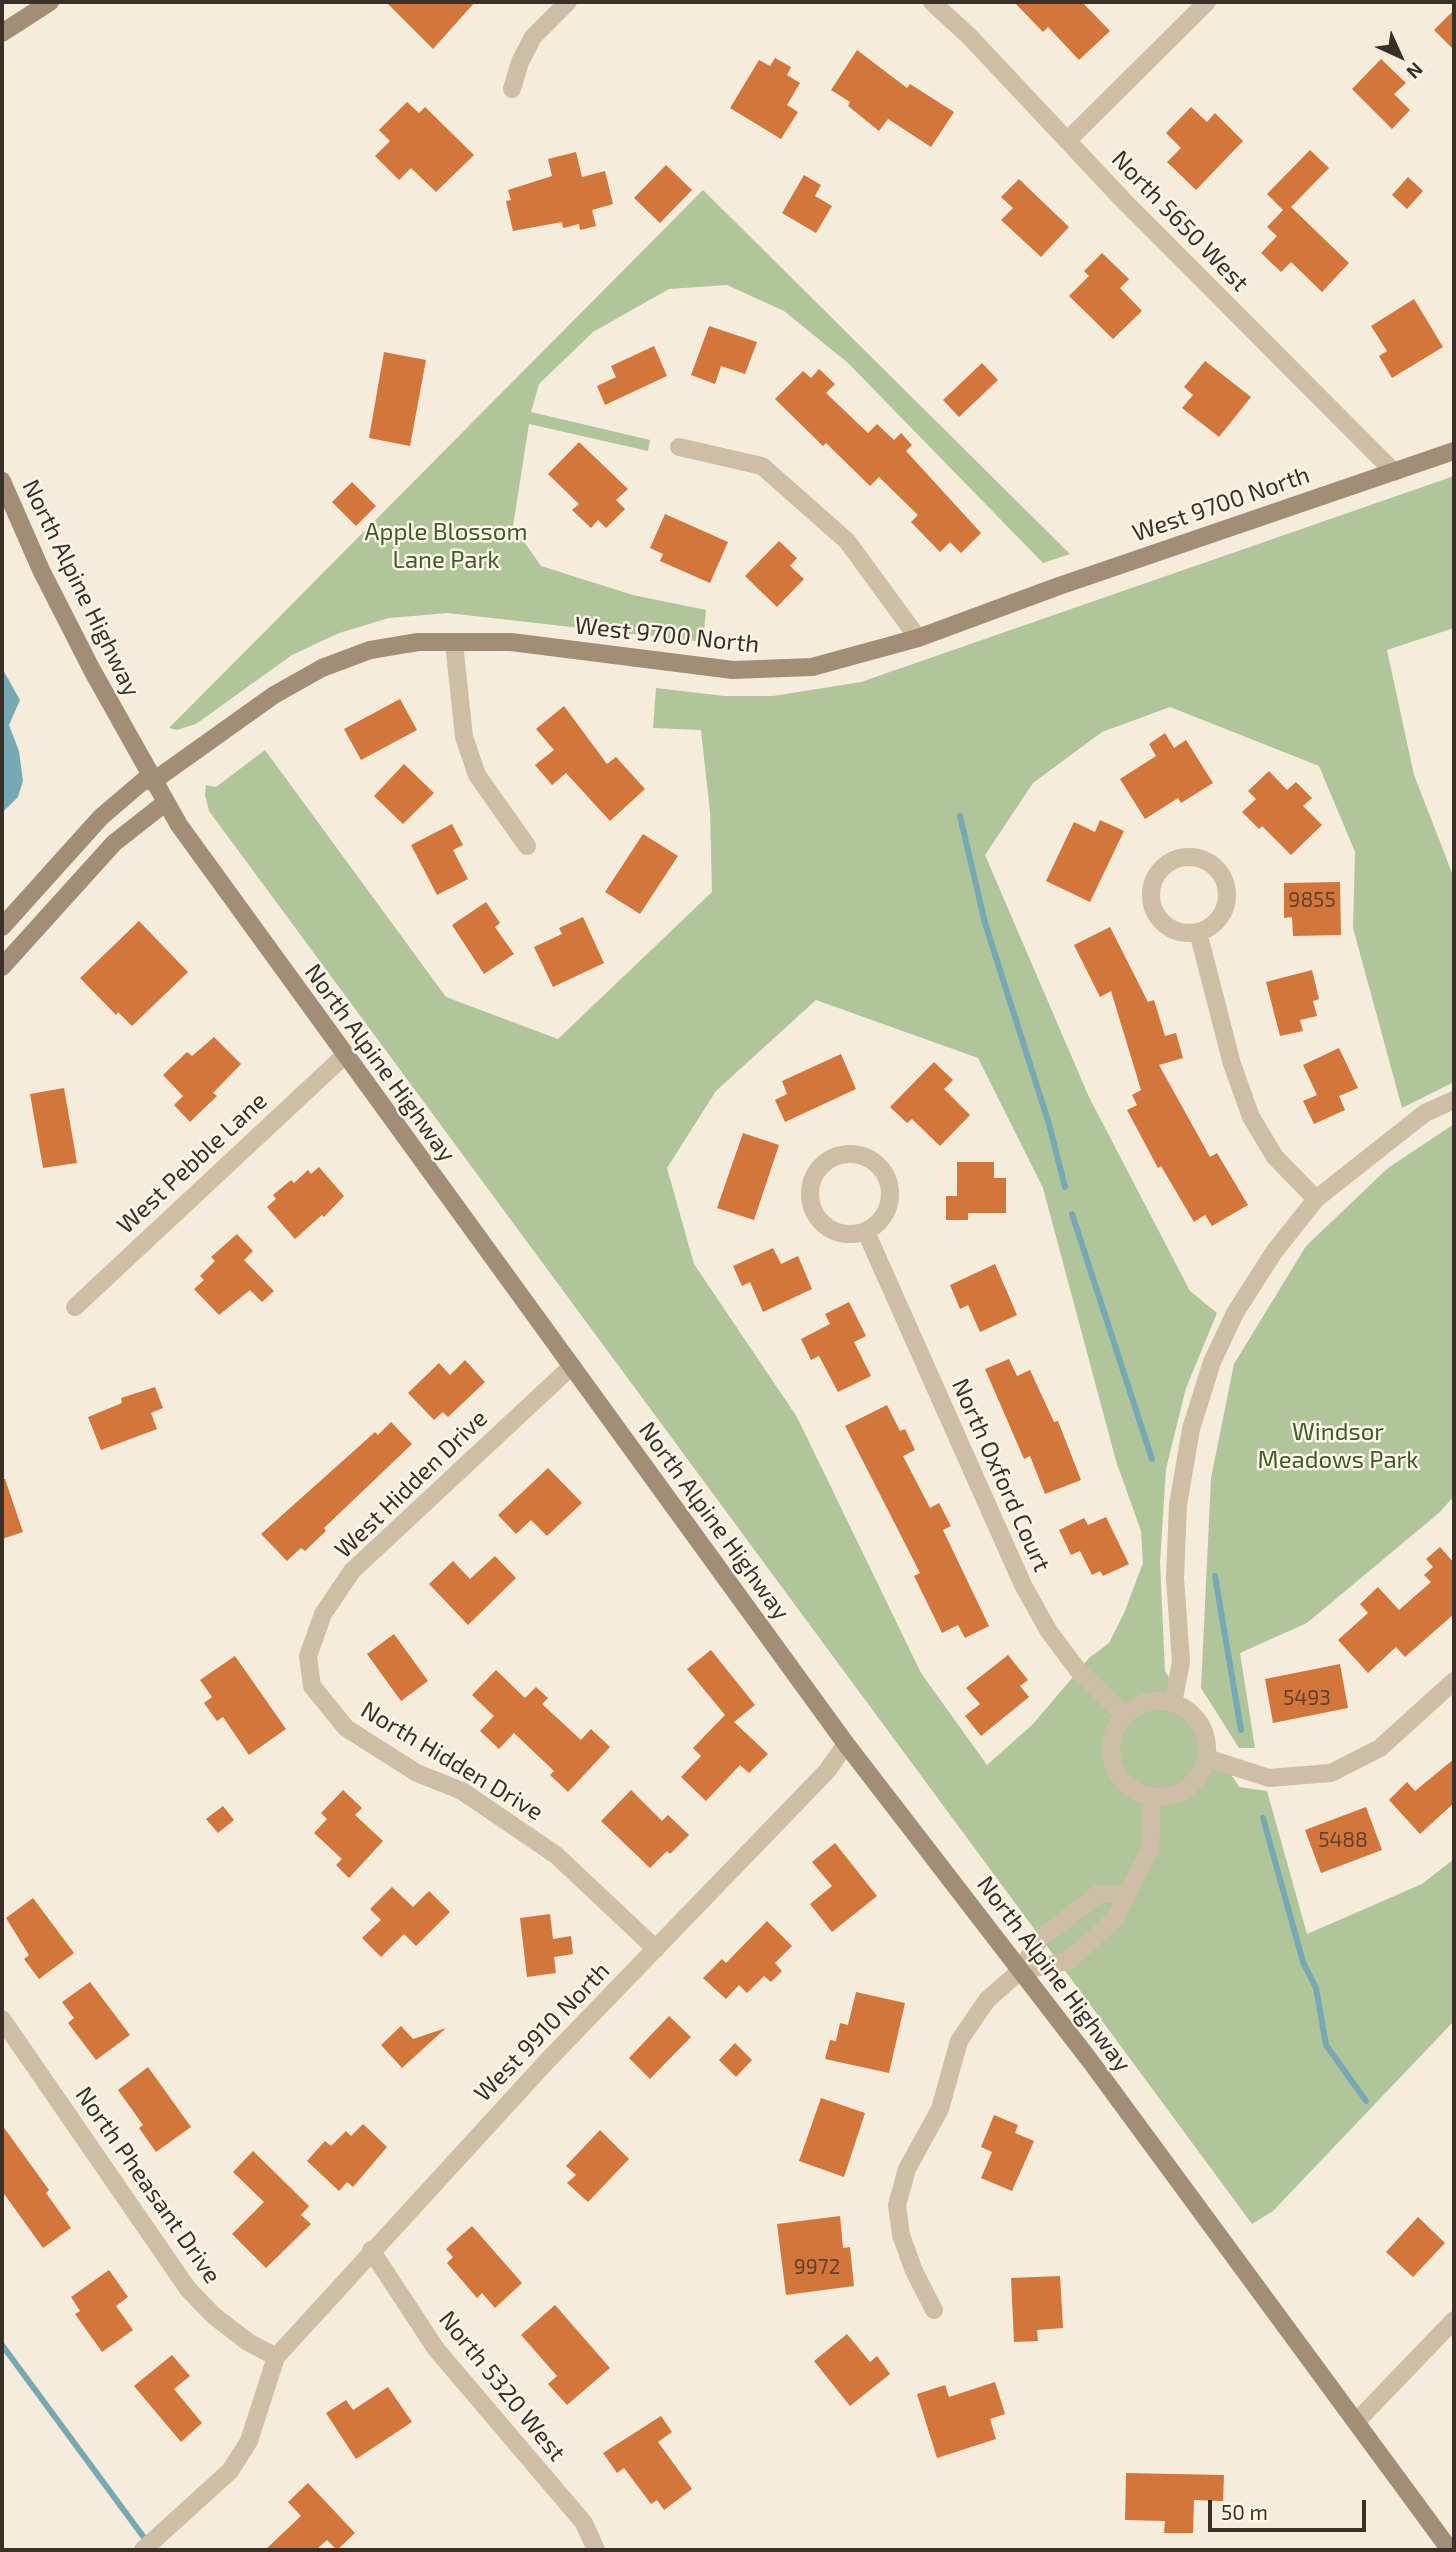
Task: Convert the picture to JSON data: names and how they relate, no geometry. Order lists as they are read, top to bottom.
{
  "streets": {
    "main road": ["West 9700 North", "North Alpine Highway"],
    "street": [
      "North 5650 West",
      "West Pebble Lane",
      "North Oxford Court",
      "West Hidden Drive",
      "North Hidden Drive",
      "West 9910 North",
      "North Pheasant Drive",
      "North 5320 West"
    ]
  },
  "crossings": [
    ["North 5650 West", "West 9700 North"],
    ["West 9700 North", "North Alpine Highway"],
    ["North Alpine Highway", "West Pebble Lane"],
    ["North Alpine Highway", "West Hidden Drive"],
    ["North Alpine Highway", "West 9910 North"],
    ["West Hidden Drive", "North Hidden Drive"],
    ["North Hidden Drive", "West 9910 North"],
    ["West 9910 North", "North Pheasant Drive"],
    ["West 9910 North", "North 5320 West"]
  ],
  "parks": ["Apple Blossom Lane Park", "Windsor Meadows Park"],
  "house_numbers": [
    "9855",
    "5493",
    "5488",
    "9972"
  ],
  "scale_bar": "50 m",
  "north": "bottom right"
}
